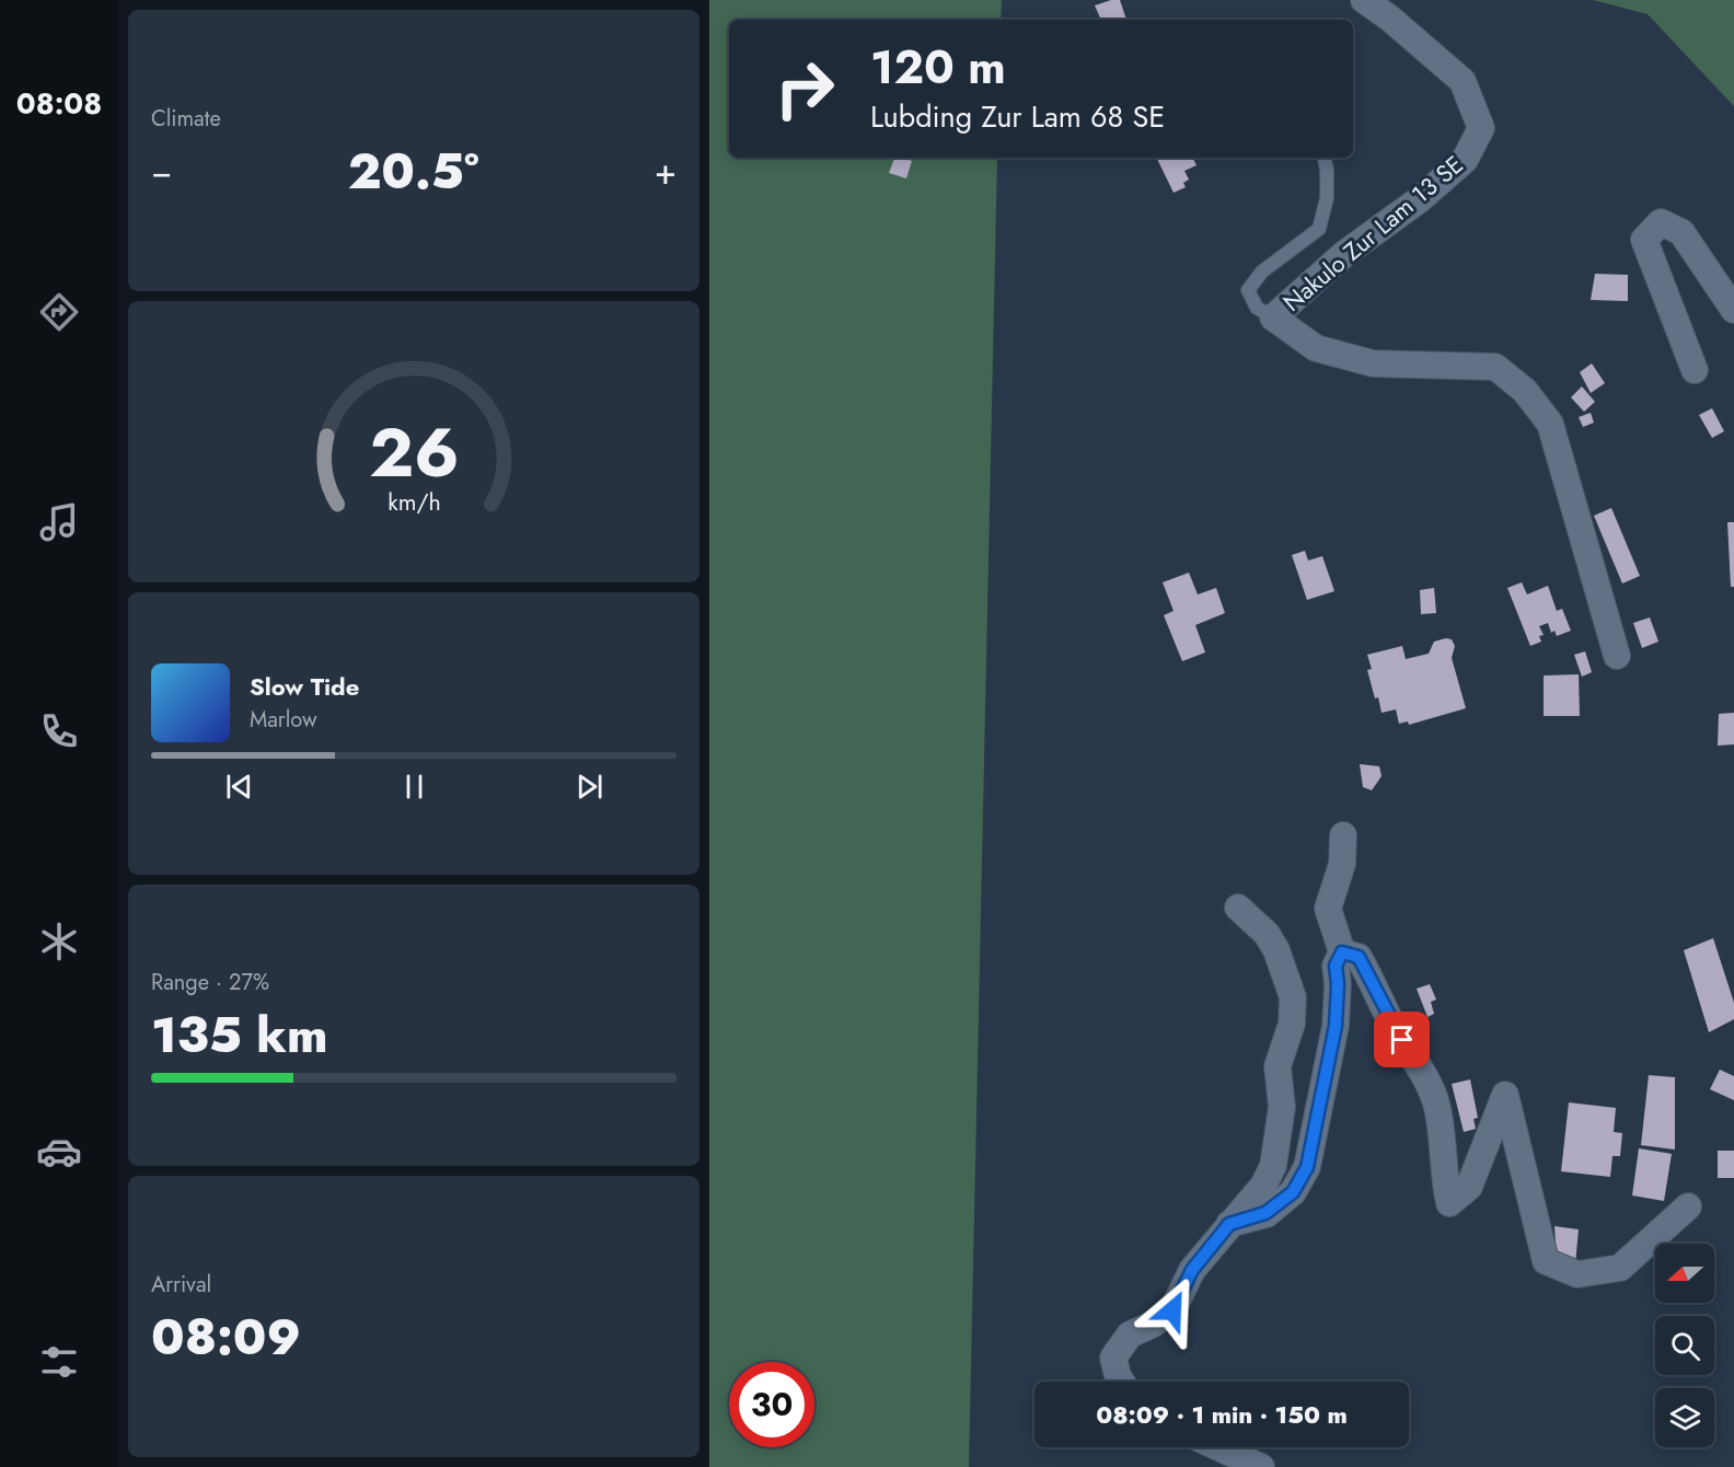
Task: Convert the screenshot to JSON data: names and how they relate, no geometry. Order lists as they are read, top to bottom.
{
  "streets": {
    "street": ["Nakulo Zur Lam 13 SE"]
  },
  "north": "left",
  "page": {
    "tabs": "08:08",
    "tile": [
      "Climate",
      ["Range · 27%", "135 km"],
      ["Arrival", "08:09"]
    ],
    "turn": ["120 m", "Lubding Zur Lam 68 SE"],
    "heat": ["−", "20.5°", "+"],
    "song": ["Slow Tide", "Marlow"],
    "limit": "30",
    "trip": "08:09 · 1 min · 150 m",
    "gauge": ["26", "km/h"]
  }
}
